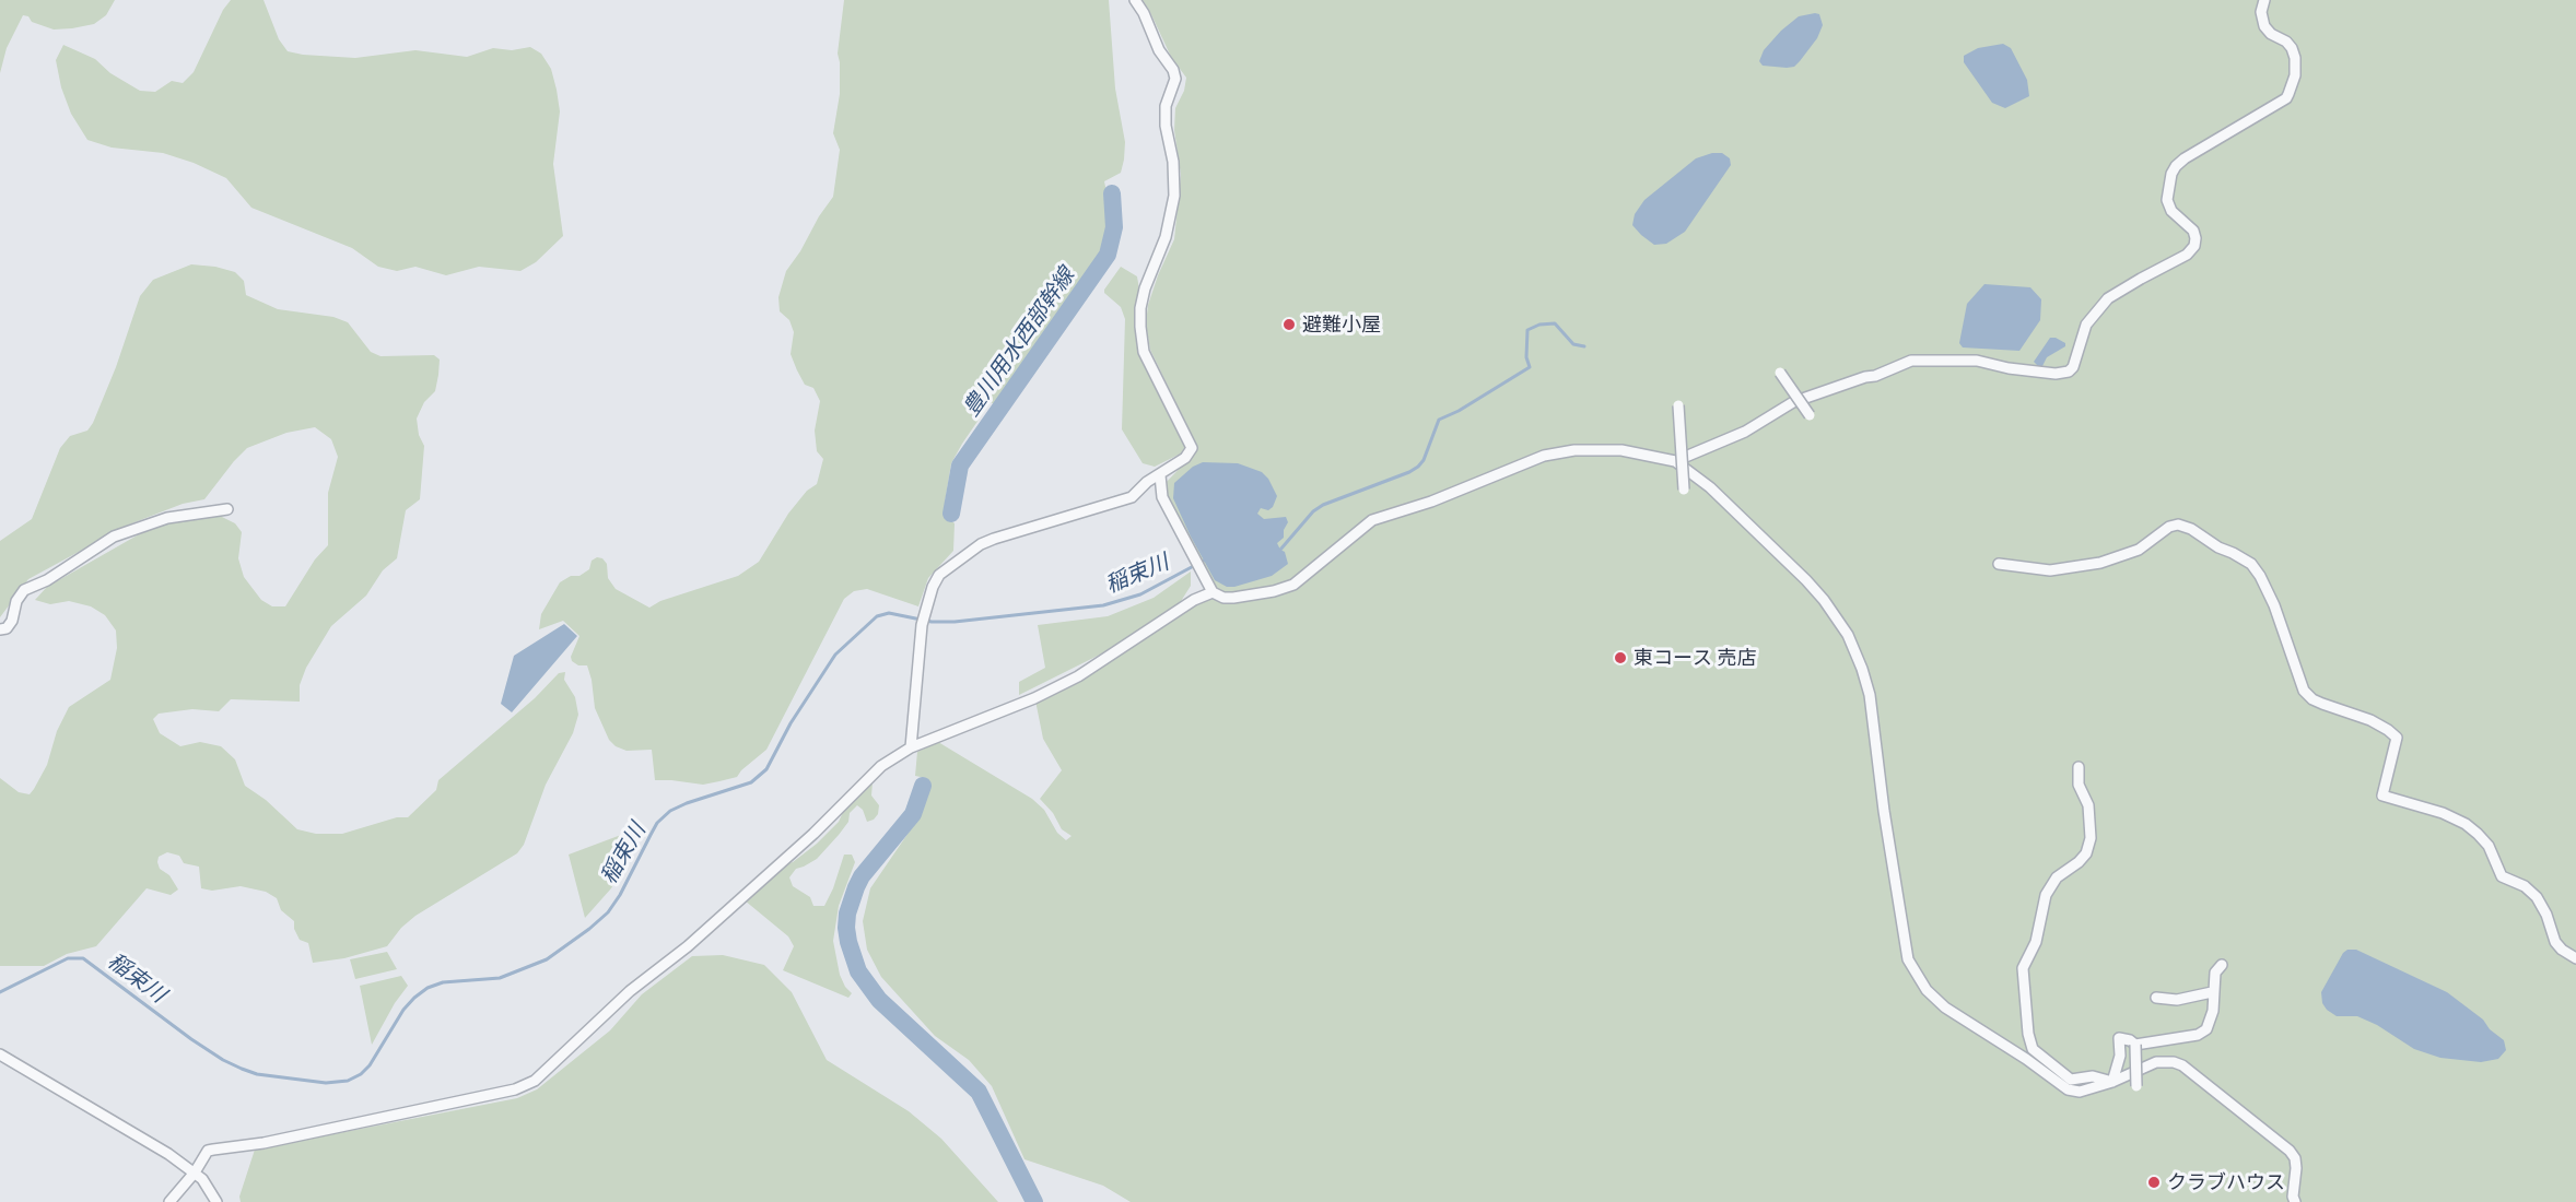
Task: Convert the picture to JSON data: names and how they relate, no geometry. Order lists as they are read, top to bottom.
{
  "water": ["豊川用水西部幹線", "稲束川"],
  "places": ["避難小屋", "東コース 売店", "クラブハウス"]
}
